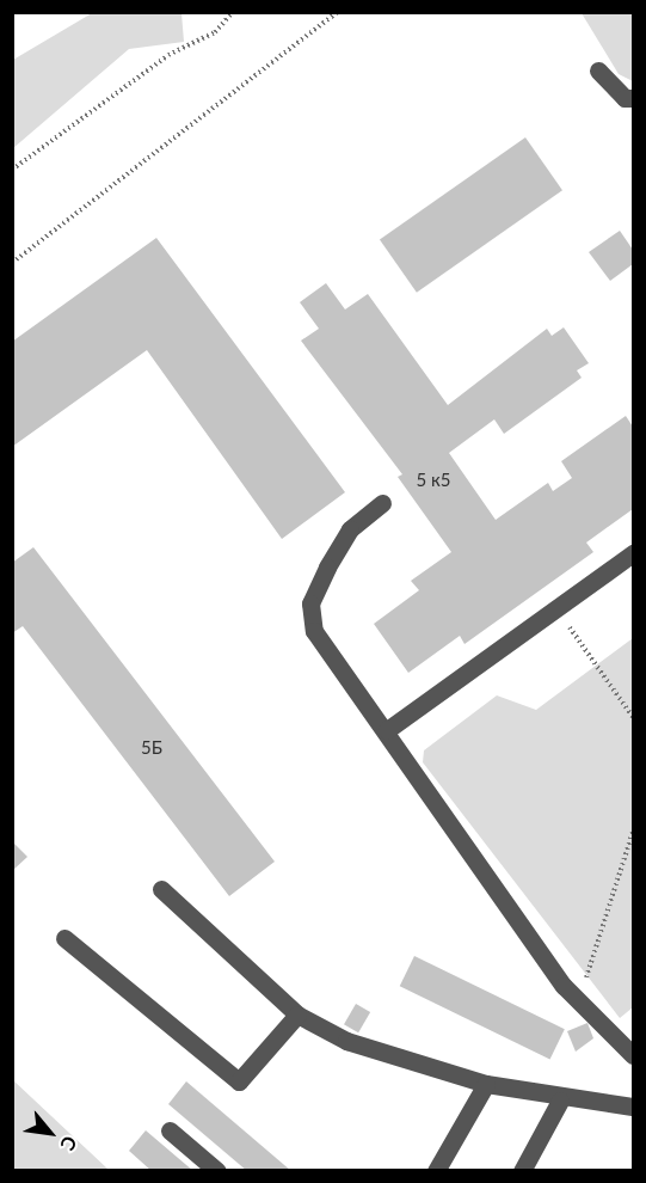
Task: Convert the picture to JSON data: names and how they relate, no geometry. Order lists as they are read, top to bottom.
{
  "house_numbers": ["5 к5", "5Б"],
  "north": "bottom right"
}
